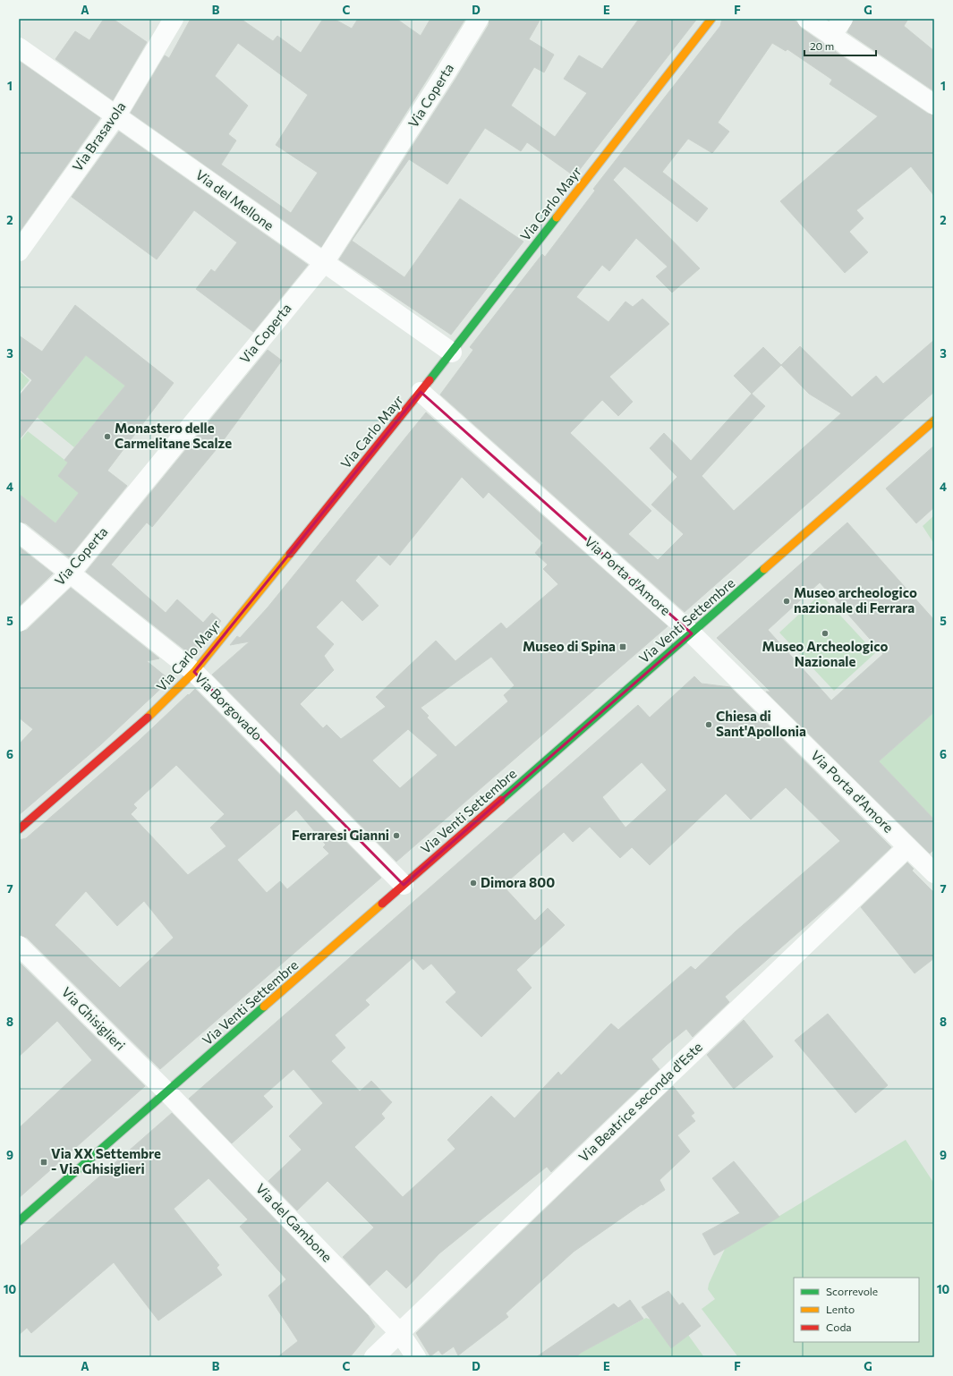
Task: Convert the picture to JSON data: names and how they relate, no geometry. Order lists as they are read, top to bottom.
{
  "streets": {
    "street": [
      "Via Coperta",
      "Via Brasavola",
      "Via del Mellone",
      "Via Carlo Mayr",
      "Via Porta d'Amore",
      "Via Venti Settembre",
      "Via Borgovado",
      "Via Ghisiglieri",
      "Via Beatrice seconda d'Este",
      "Via del Gambone"
    ]
  },
  "crossings": [
    ["Via Coperta", "Via del Mellone"],
    ["Via Coperta", "Via Borgovado"],
    ["Via Brasavola", "Via del Mellone"],
    ["Via del Mellone", "Via Carlo Mayr"],
    ["Via Carlo Mayr", "Via Porta d'Amore"],
    ["Via Carlo Mayr", "Via Borgovado"],
    ["Via Porta d'Amore", "Via Venti Settembre"],
    ["Via Porta d'Amore", "Via Beatrice seconda d'Este"],
    ["Via Venti Settembre", "Via Borgovado"],
    ["Via Venti Settembre", "Via Ghisiglieri"],
    ["Via Venti Settembre", "Via del Gambone"],
    ["Via Ghisiglieri", "Via del Gambone"],
    ["Via Beatrice seconda d'Este", "Via del Gambone"]
  ],
  "places": {
    "other": [
      "Monastero delle Carmelitane Scalze",
      "Museo archeologico nazionale di Ferrara",
      "Museo Archeologico Nazionale",
      "Chiesa di Sant'Apollonia",
      "Ferraresi Gianni",
      "Dimora 800"
    ],
    "transit": ["Museo di Spina", "Via XX Settembre - Via Ghisiglieri"]
  },
  "legend": ["Scorrevole", "Lento", "Coda"],
  "scale_bar": "20 m",
  "grid": {
    "columns": [
      "A",
      "B",
      "C",
      "D",
      "E",
      "F",
      "G"
    ],
    "rows": [
      "1",
      "2",
      "3",
      "4",
      "5",
      "6",
      "7",
      "8",
      "9",
      "10"
    ]
  }
}
